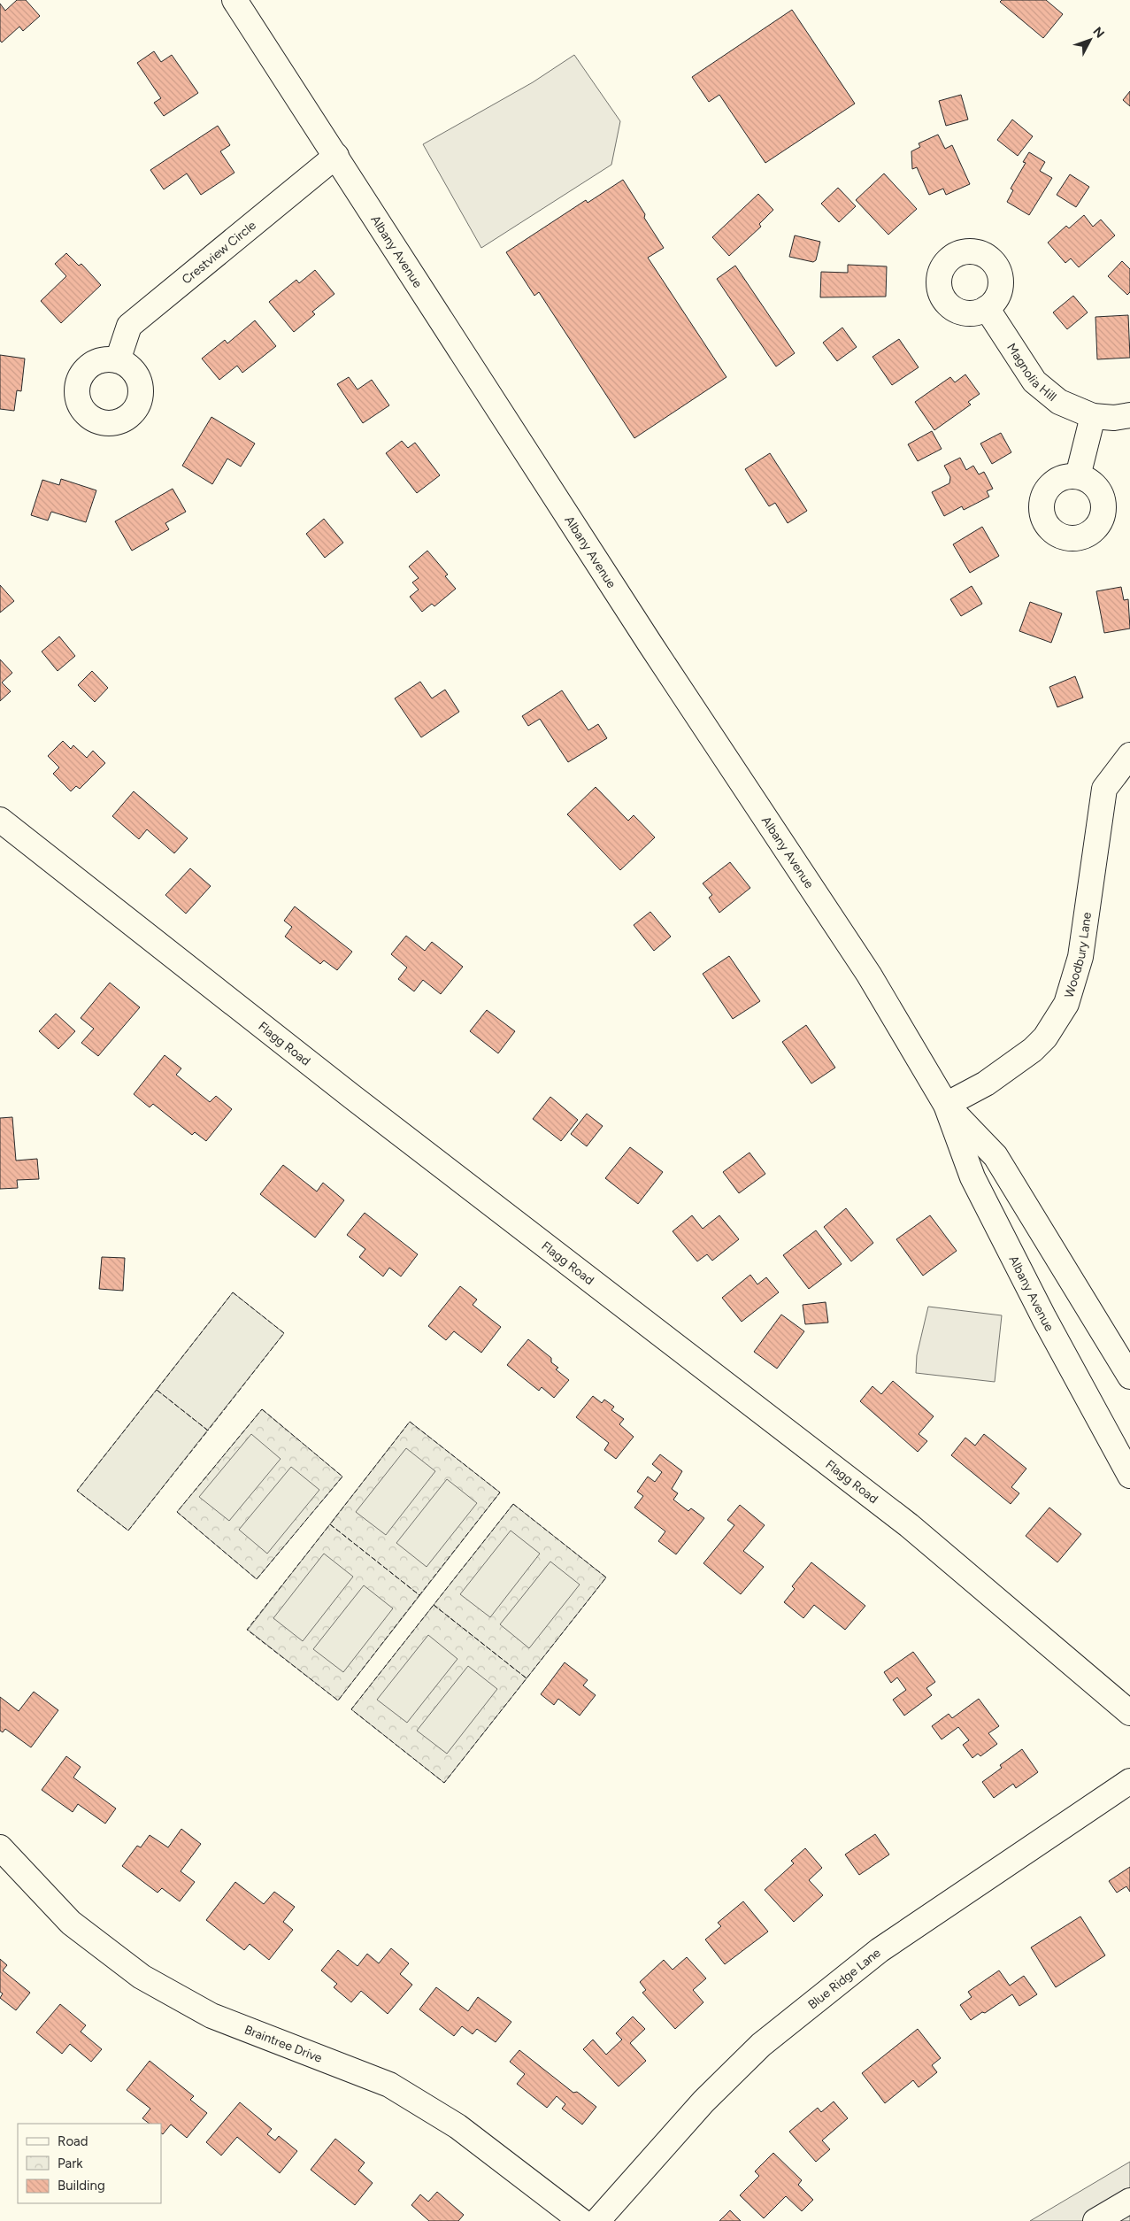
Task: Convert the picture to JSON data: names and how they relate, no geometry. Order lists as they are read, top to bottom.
{
  "streets": {
    "main road": [
      "Albany Avenue",
      "Crestview Circle",
      "Magnolia Hill",
      "Woodbury Lane",
      "Flagg Road",
      "Blue Ridge Lane",
      "Braintree Drive"
    ]
  },
  "crossings": [
    ["Albany Avenue", "Crestview Circle"],
    ["Albany Avenue", "Woodbury Lane"]
  ],
  "legend": ["Road", "Park", "Building"],
  "north": "top right"
}
